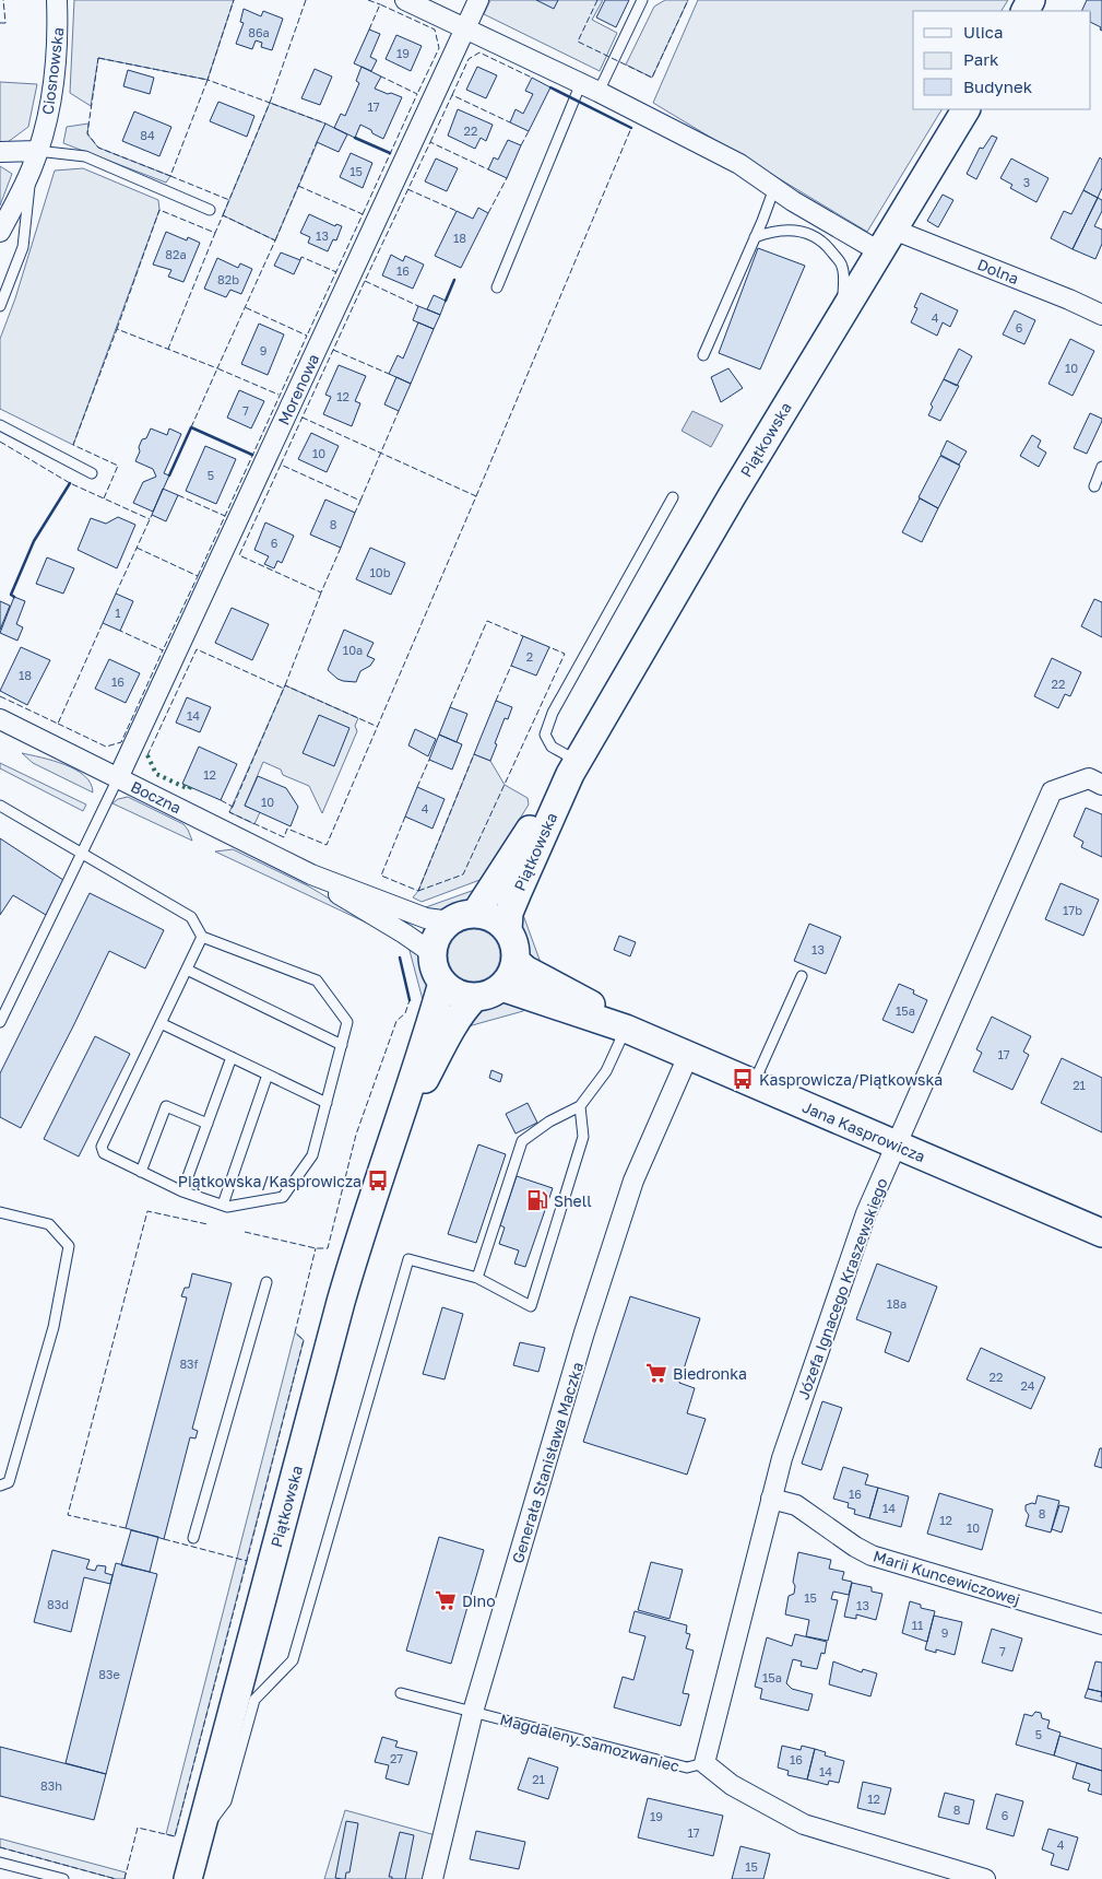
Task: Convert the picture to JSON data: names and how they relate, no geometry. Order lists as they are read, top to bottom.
{
  "streets": {
    "main road": ["Piątkowska", "Jana Kasprowicza"],
    "street": [
      "Ciosnowska",
      "Dolna",
      "Morenowa",
      "Boczna",
      "Józefa Ignacego Kraszewskiego",
      "Generała Stanisława Maczka",
      "Marii Kuncewiczowej"
    ],
    "lane": ["Magdaleny Samozwaniec"]
  },
  "crossings": [
    ["Dolna", "Piątkowska"],
    ["Morenowa", "Boczna"],
    ["Piątkowska", "Boczna"],
    ["Piątkowska", "Jana Kasprowicza"],
    ["Boczna", "Jana Kasprowicza"],
    ["Jana Kasprowicza", "Józefa Ignacego Kraszewskiego"],
    ["Jana Kasprowicza", "Generała Stanisława Maczka"],
    ["Józefa Ignacego Kraszewskiego", "Marii Kuncewiczowej"],
    ["Józefa Ignacego Kraszewskiego", "Magdaleny Samozwaniec"],
    ["Generała Stanisława Maczka", "Magdaleny Samozwaniec"]
  ],
  "places": {
    "bus stop": ["Kasprowicza/Piątkowska", "Piątkowska/Kasprowicza"],
    "fuel station": ["Shell"],
    "supermarket": ["Biedronka", "Dino"]
  },
  "house_numbers": [
    "86a",
    "19",
    "17",
    "22",
    "84",
    "15",
    "3",
    "13",
    "18",
    "82a",
    "16",
    "82b",
    "4",
    "6",
    "9",
    "10",
    "12",
    "7",
    "10",
    "5",
    "8",
    "6",
    "10b",
    "1",
    "10a",
    "2",
    "18",
    "16",
    "22",
    "14",
    "12",
    "10",
    "4",
    "17b",
    "13",
    "15a",
    "17",
    "21",
    "18a",
    "83f",
    "22",
    "24",
    "16",
    "14",
    "8",
    "12",
    "10",
    "15",
    "83d",
    "13",
    "11",
    "9",
    "7",
    "83e",
    "15a",
    "5",
    "27",
    "16",
    "14",
    "21",
    "83h",
    "12",
    "8",
    "6",
    "19",
    "17",
    "4",
    "15"
  ],
  "legend": ["Ulica", "Park", "Budynek"]
}
